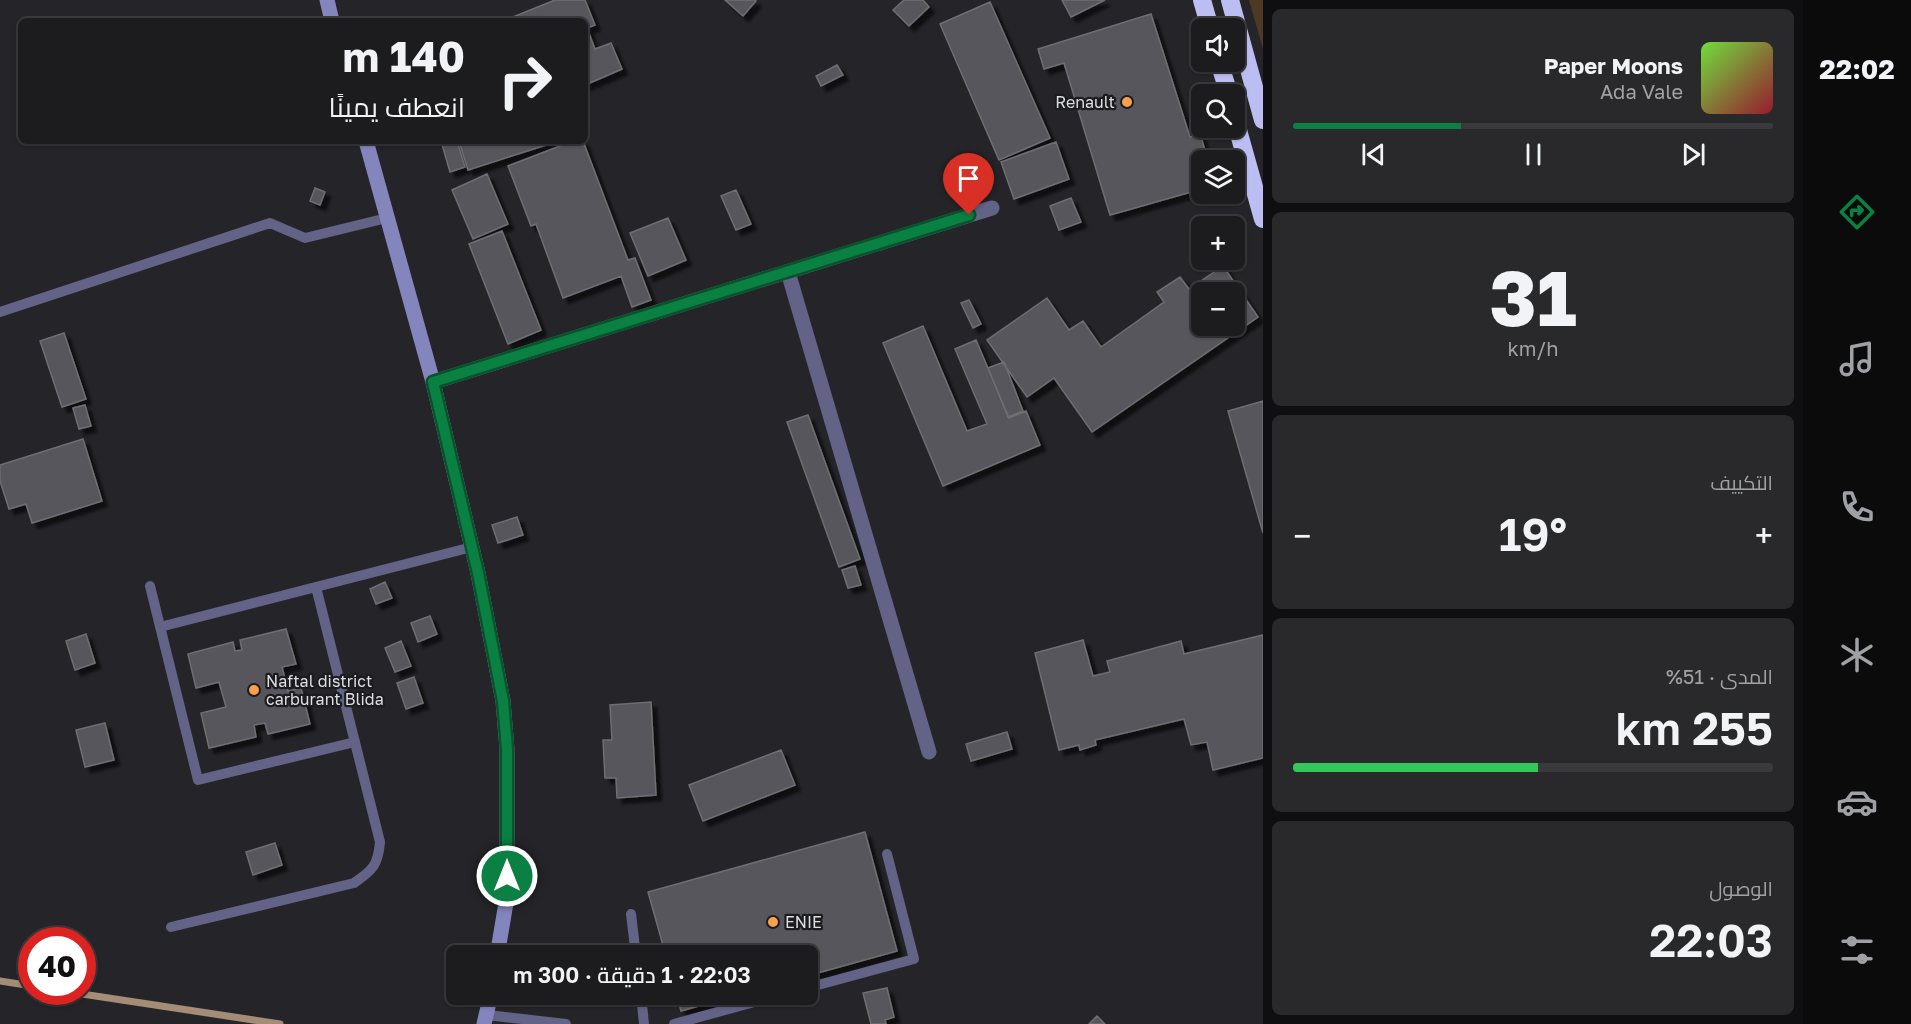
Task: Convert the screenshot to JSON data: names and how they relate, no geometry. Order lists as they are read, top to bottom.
{
  "places": ["Renault", "Naftal district carburant Blida", "ENIE"],
  "page": {
    "tabs": "22:02",
    "map_buttons": ["+", "−"],
    "turn": ["140 m", "انعطف يمينًا"],
    "song": ["Paper Moons", "Ada Vale"],
    "tile": [
      ["31", "km/h"],
      "التكييف",
      ["المدى · 51%", "255 km"],
      ["الوصول", "22:03"]
    ],
    "heat": ["−", "19°", "+"],
    "limit": "40",
    "trip": "22:03 · 1 دقيقة · 300 m"
  }
}
